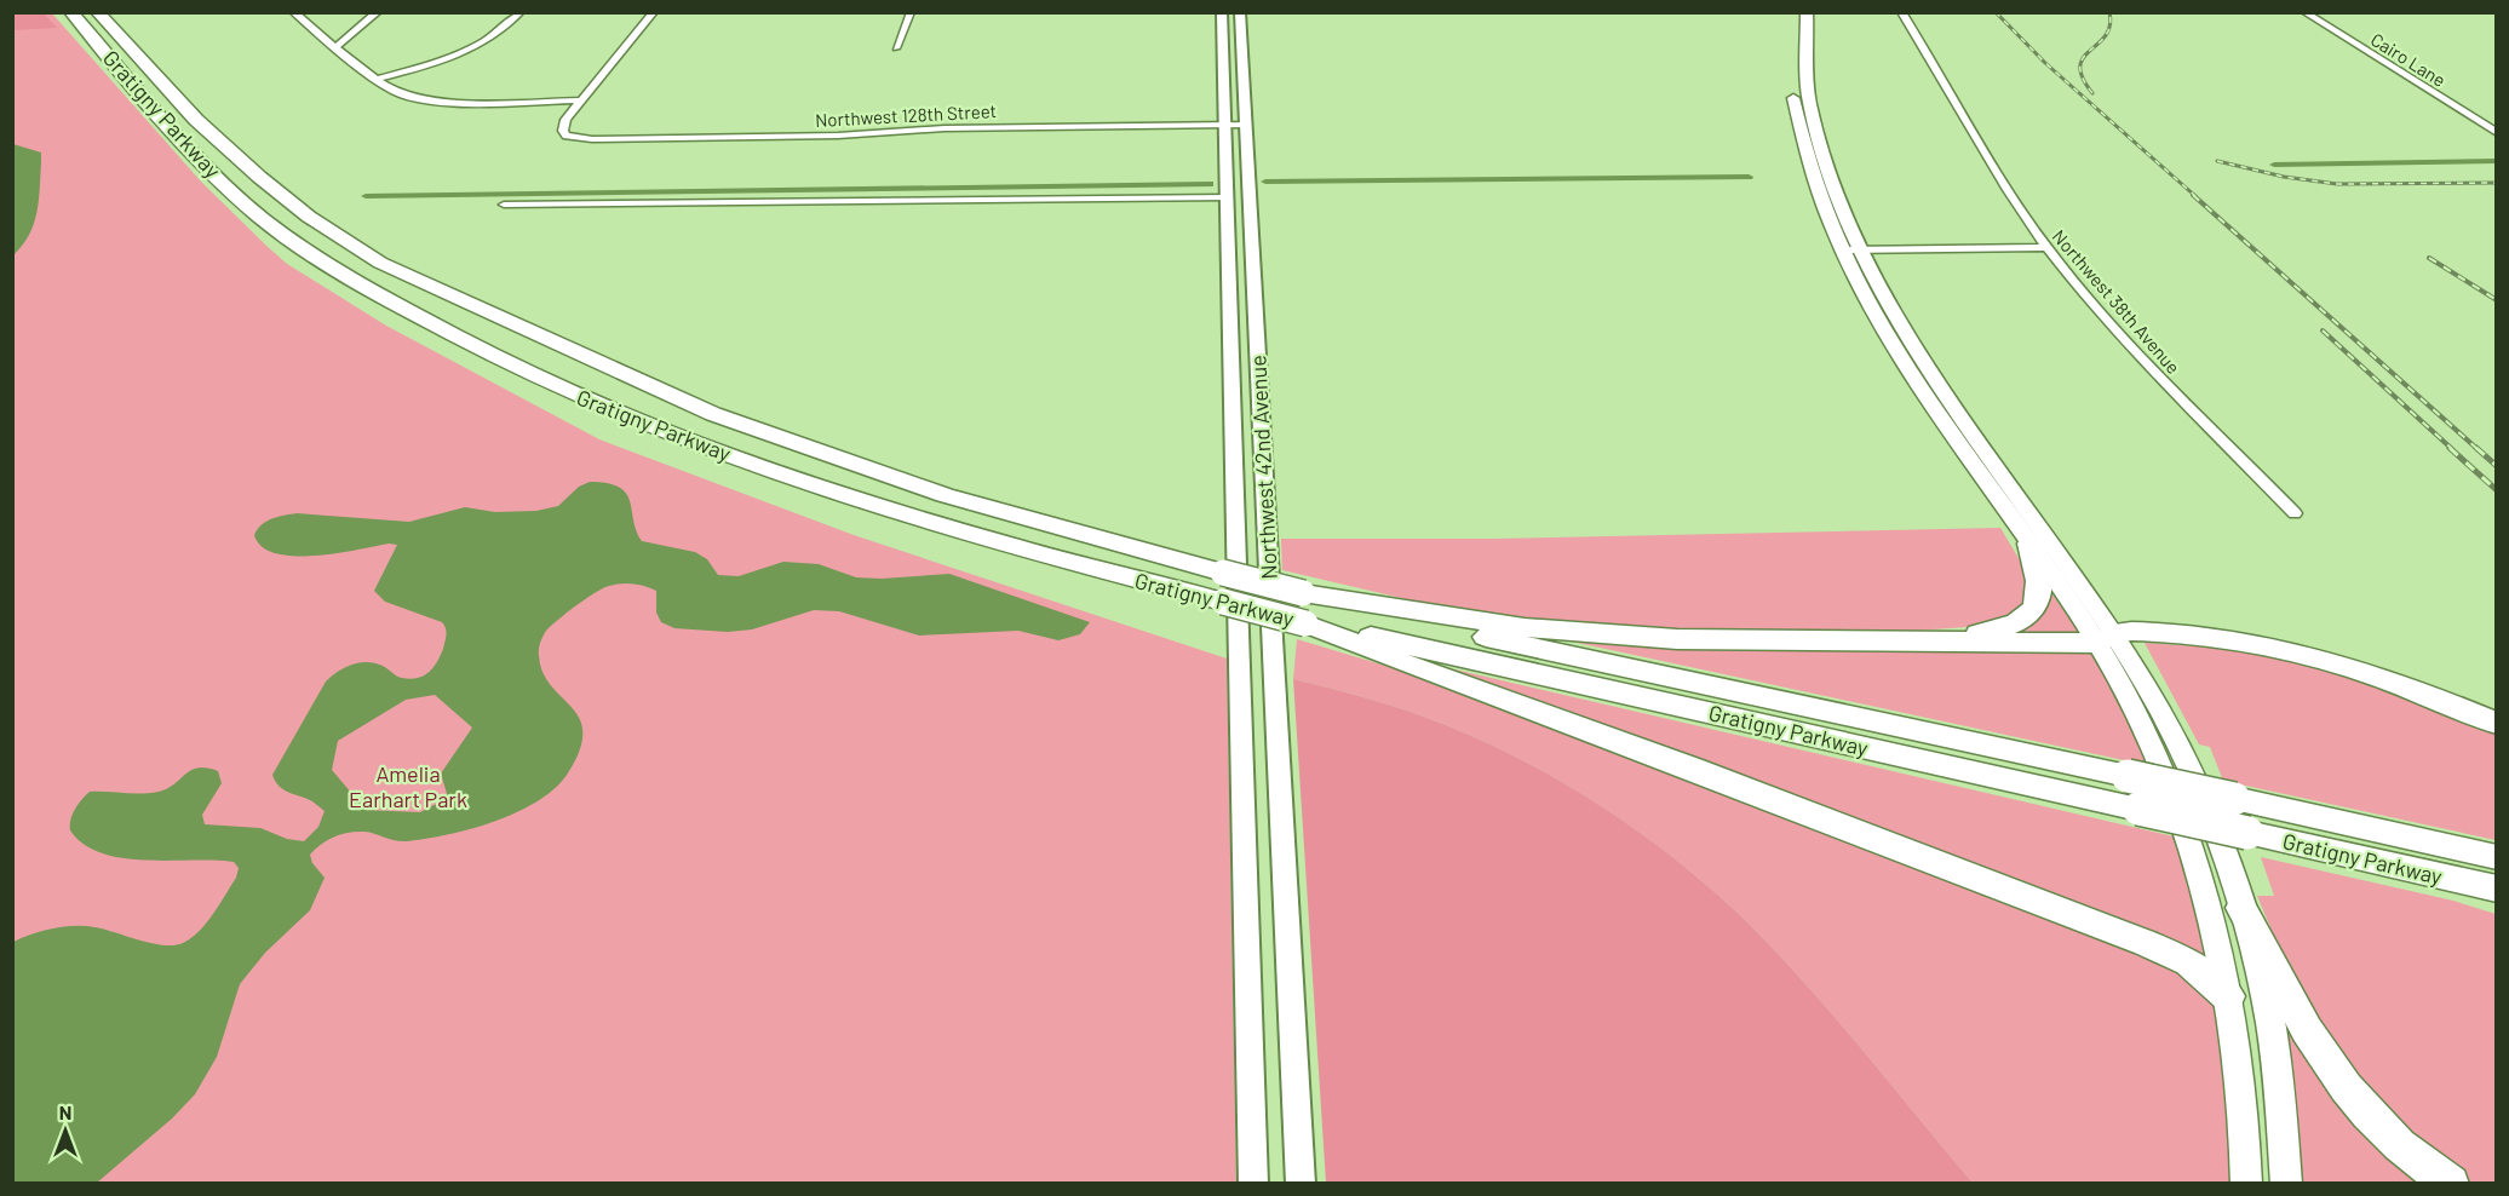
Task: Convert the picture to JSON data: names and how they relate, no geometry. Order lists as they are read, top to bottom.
{
  "streets": {
    "highway": ["Gratigny Parkway"],
    "main road": ["Northwest 42nd Avenue"],
    "street": ["Cairo Lane", "Northwest 128th Street", "Northwest 38th Avenue"]
  },
  "crossings": [
    ["Northwest 128th Street", "Northwest 42nd Avenue"]
  ],
  "parks": ["Amelia Earhart Park"],
  "north": "top"
}
